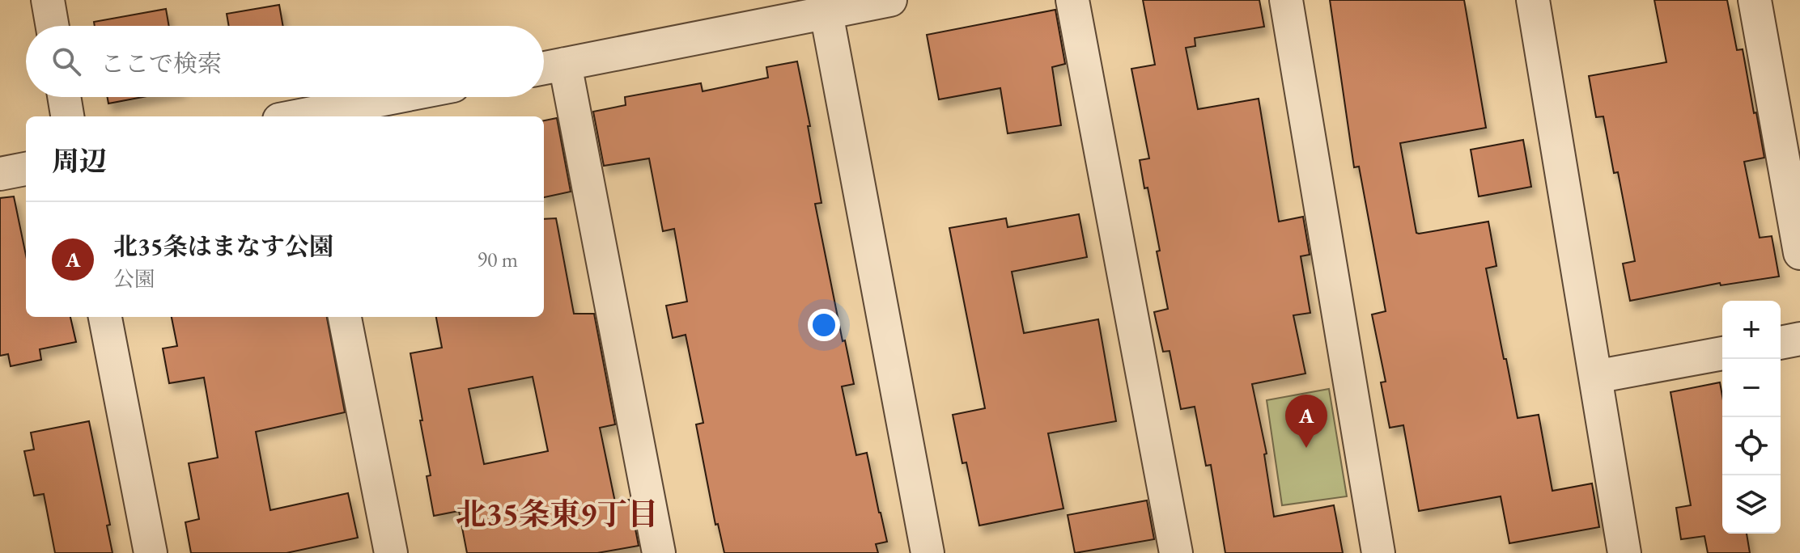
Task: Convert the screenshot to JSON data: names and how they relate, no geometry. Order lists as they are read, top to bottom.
{
  "districts": ["北35条東9丁目"],
  "page": {
    "search": "ここで検索",
    "heading": "周辺",
    "list": [
      {
        "mark": "A",
        "name": "北35条はまなす公園",
        "note": "公園",
        "value": "90 m"
      }
    ],
    "map_buttons": ["+", "−"],
    "pins": "A"
  }
}
